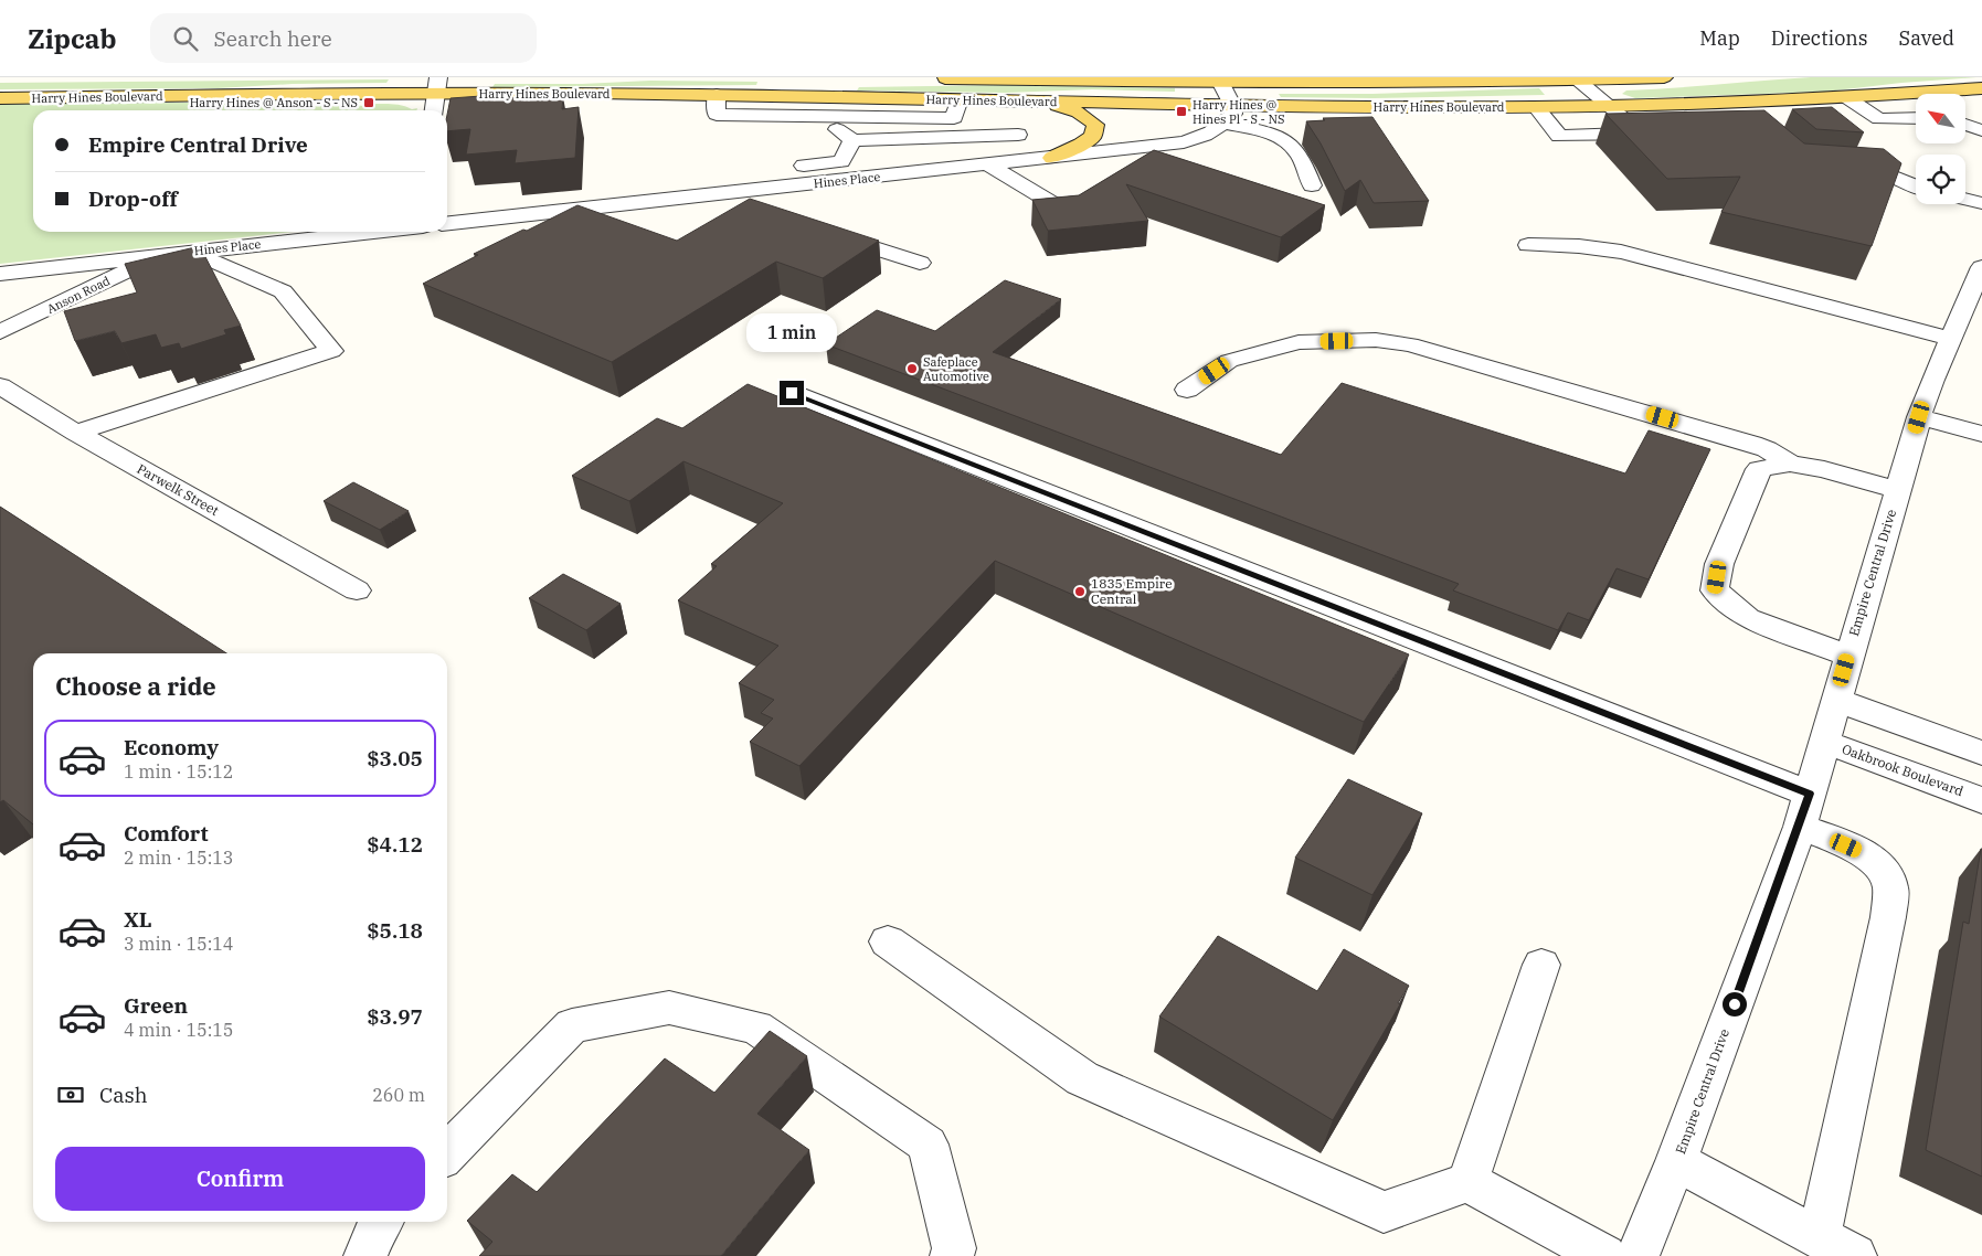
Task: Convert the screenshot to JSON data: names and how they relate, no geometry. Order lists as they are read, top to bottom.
{
  "streets": {
    "main road": ["Harry Hines Boulevard"],
    "street": [
      "Hines Place",
      "Anson Road",
      "Parwelk Street",
      "Empire Central Drive",
      "Oakbrook Boulevard"
    ]
  },
  "crossings": [
    ["Hines Place", "Anson Road"],
    ["Empire Central Drive", "Oakbrook Boulevard"]
  ],
  "places": {
    "transit": ["Harry Hines @ Anson - S - NS", "Harry Hines @ Hines Pl - S - NS"],
    "other": ["Safeplace Automotive", "1835 Empire Central"]
  },
  "north": "top left",
  "page": {
    "header": "Zipcab",
    "search": "Search here",
    "nav": ["Map", "Directions", "Saved"],
    "banner": ["Empire Central Drive", "Drop-off"],
    "bubble": "1 min",
    "heading": "Choose a ride",
    "list": [
      {
        "name": "Economy",
        "note": "1 min · 15:12",
        "value": "$3.05"
      },
      {
        "name": "Comfort",
        "note": "2 min · 15:13",
        "value": "$4.12"
      },
      {
        "name": "XL",
        "note": "3 min · 15:14",
        "value": "$5.18"
      },
      {
        "name": "Green",
        "note": "4 min · 15:15",
        "value": "$3.97"
      }
    ],
    "pay": ["Cash", "260 m"],
    "buttons": "Confirm"
  }
}
